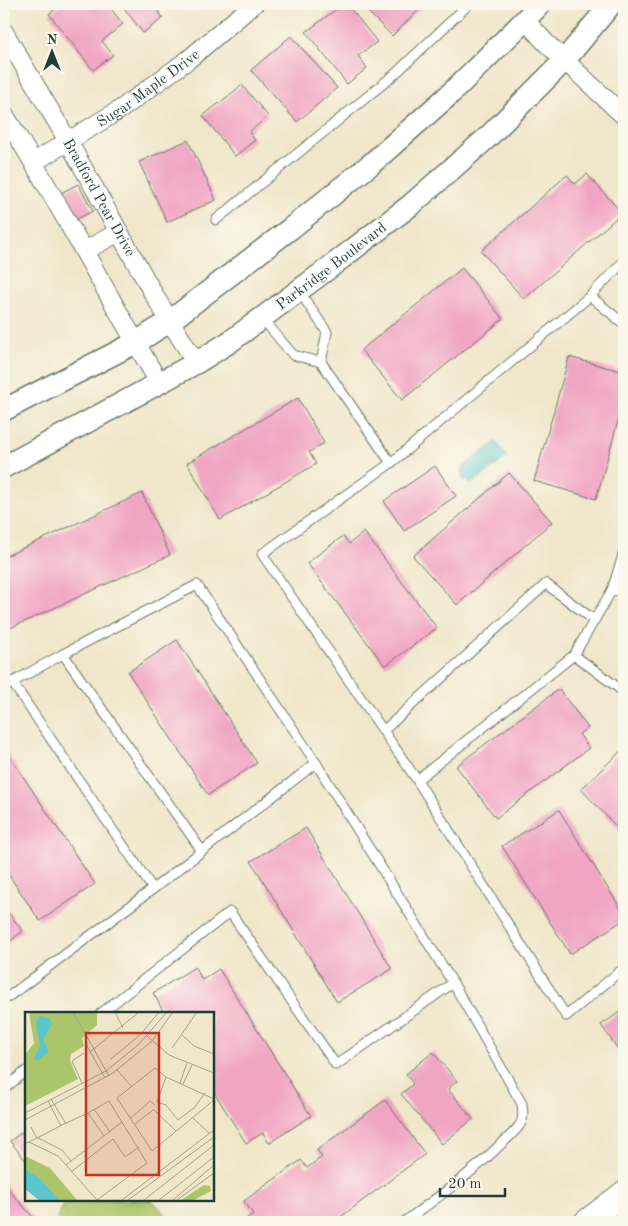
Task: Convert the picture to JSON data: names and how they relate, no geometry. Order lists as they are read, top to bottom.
{
  "streets": {
    "street": ["Sugar Maple Drive", "Bradford Pear Drive", "Parkridge Boulevard"]
  },
  "crossings": [
    ["Sugar Maple Drive", "Bradford Pear Drive"],
    ["Bradford Pear Drive", "Parkridge Boulevard"]
  ],
  "scale_bar": "20 m",
  "north": "top"
}
